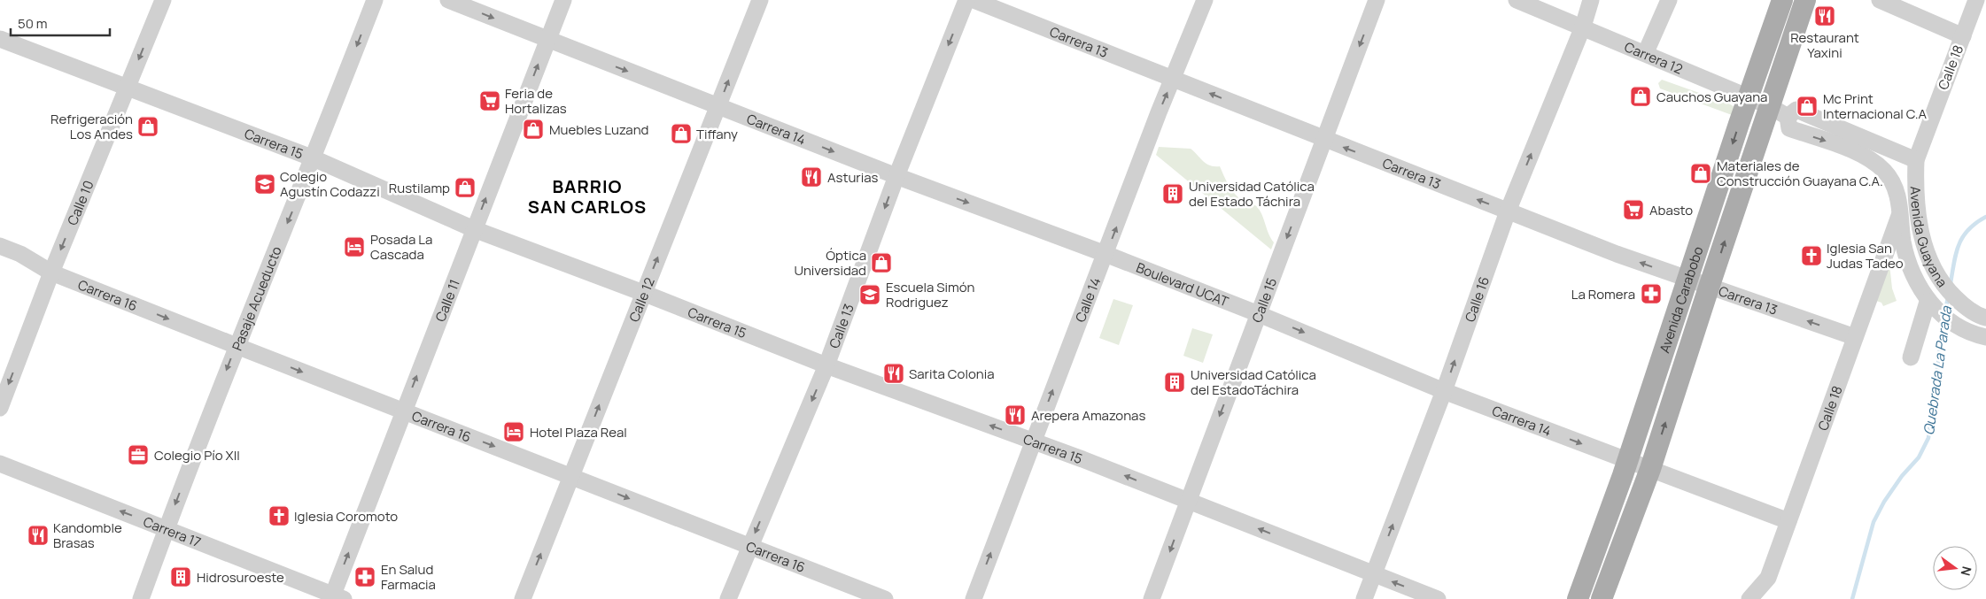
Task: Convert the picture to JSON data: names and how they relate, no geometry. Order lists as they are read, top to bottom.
{
  "streets": {
    "main road": ["Avenida Carabobo"],
    "street": [
      "Carrera 13",
      "Carrera 12",
      "Calle 18",
      "Carrera 14",
      "Carrera 15",
      "Calle 10",
      "Avenida Guayana",
      "Boulevard UCAT",
      "Carrera 16",
      "Pasaje Acueducto",
      "Calle 11",
      "Calle 12",
      "Calle 14",
      "Calle 15",
      "Calle 16",
      "Calle 13",
      "Carrera 17"
    ]
  },
  "crossings": [
    ["Carrera 13", "Calle 18"],
    ["Carrera 13", "Calle 14"],
    ["Carrera 13", "Calle 15"],
    ["Carrera 13", "Calle 16"],
    ["Carrera 13", "Avenida Carabobo"],
    ["Carrera 12", "Calle 18"],
    ["Carrera 12", "Avenida Guayana"],
    ["Carrera 12", "Calle 16"],
    ["Carrera 12", "Avenida Carabobo"],
    ["Calle 18", "Carrera 14"],
    ["Calle 18", "Avenida Guayana"],
    ["Carrera 14", "Boulevard UCAT"],
    ["Carrera 14", "Calle 11"],
    ["Carrera 14", "Calle 12"],
    ["Carrera 14", "Calle 14"],
    ["Carrera 14", "Calle 15"],
    ["Carrera 14", "Calle 16"],
    ["Carrera 14", "Avenida Carabobo"],
    ["Carrera 14", "Calle 13"],
    ["Carrera 15", "Calle 10"],
    ["Carrera 15", "Pasaje Acueducto"],
    ["Carrera 15", "Calle 11"],
    ["Carrera 15", "Calle 12"],
    ["Carrera 15", "Calle 14"],
    ["Carrera 15", "Calle 15"],
    ["Carrera 15", "Calle 16"],
    ["Carrera 15", "Calle 13"],
    ["Calle 10", "Carrera 16"],
    ["Boulevard UCAT", "Calle 14"],
    ["Boulevard UCAT", "Calle 15"],
    ["Carrera 16", "Pasaje Acueducto"],
    ["Carrera 16", "Calle 11"],
    ["Carrera 16", "Calle 12"],
    ["Carrera 16", "Calle 13"],
    ["Pasaje Acueducto", "Carrera 17"],
    ["Calle 11", "Carrera 17"]
  ],
  "one_way": [
    "Carrera 13",
    "Carrera 14",
    "Carrera 15",
    "Calle 10",
    "Carrera 16",
    "Pasaje Acueducto",
    "Calle 11",
    "Calle 12",
    "Calle 14",
    "Calle 15",
    "Calle 16",
    "Calle 13",
    "Carrera 17"
  ],
  "districts": ["BARRIO SAN CARLOS"],
  "water": ["Quebrada La Parada"],
  "places": {
    "restaurant": [
      "Restaurant Yaxini",
      "Asturias",
      "Sarita Colonia",
      "Arepera Amazonas",
      "Kandomble Brasas"
    ],
    "shop": [
      "Cauchos Guayana",
      "Mc Print Internacional C.A",
      "Refrigeración Los Andes",
      "Muebles Luzand",
      "Tiffany",
      "Materiales de Construcción Guayana C.A.",
      "Rustilamp",
      "Óptica Universidad"
    ],
    "supermarket": ["Feria de Hortalizas", "Abasto"],
    "school or university": ["Colegio Agustín Codazzi", "Escuela Simón Rodriguez"],
    "building": ["Universidad Católica del Estado Táchira", "Universidad Católica del EstadoTáchira", "Hidrosuroeste"],
    "hotel": ["Posada La Cascada", "Hotel Plaza Real"],
    "church": ["Iglesia San Judas Tadeo", "Iglesia Coromoto"],
    "pharmacy": ["La Romera", "En Salud Farmacia"],
    "office": ["Colegio Pío XII"]
  },
  "scale_bar": "50 m",
  "north": "right"
}
